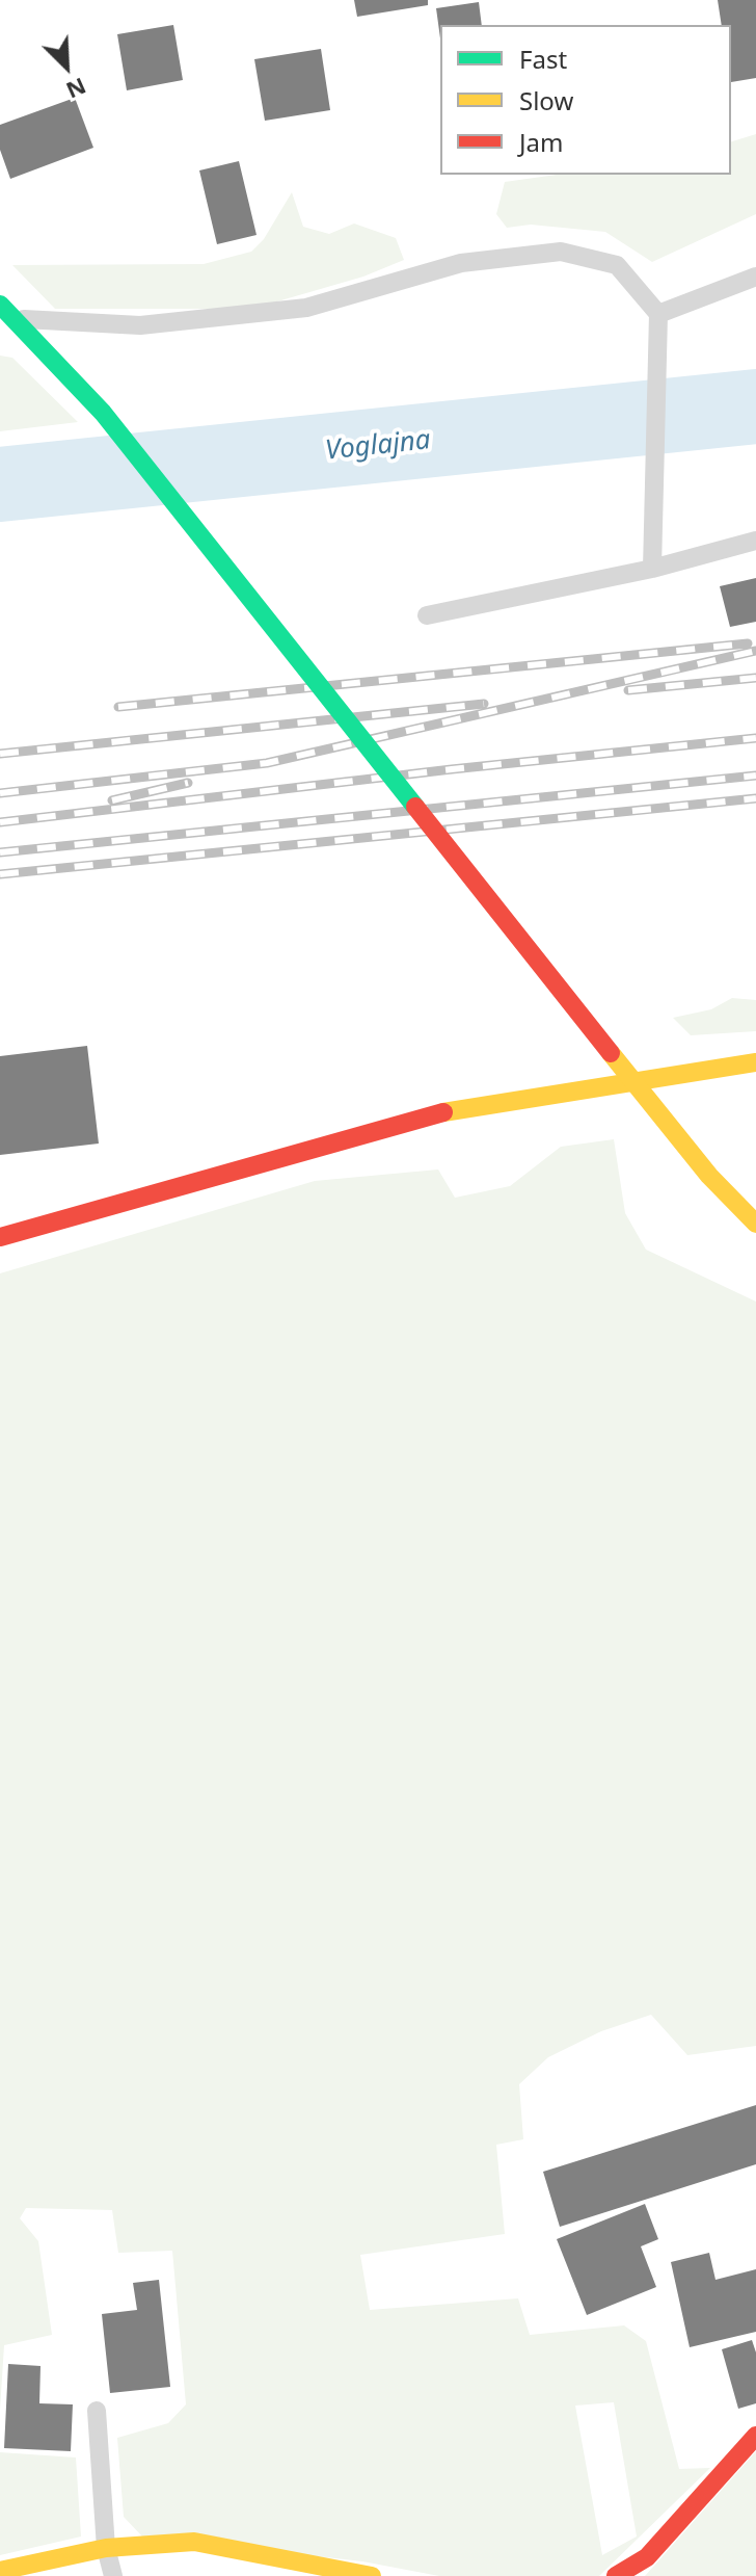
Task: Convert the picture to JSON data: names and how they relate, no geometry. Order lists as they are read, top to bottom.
{
  "water": ["Voglajna"],
  "legend": ["Fast", "Slow", "Jam"],
  "north": "bottom right"
}
